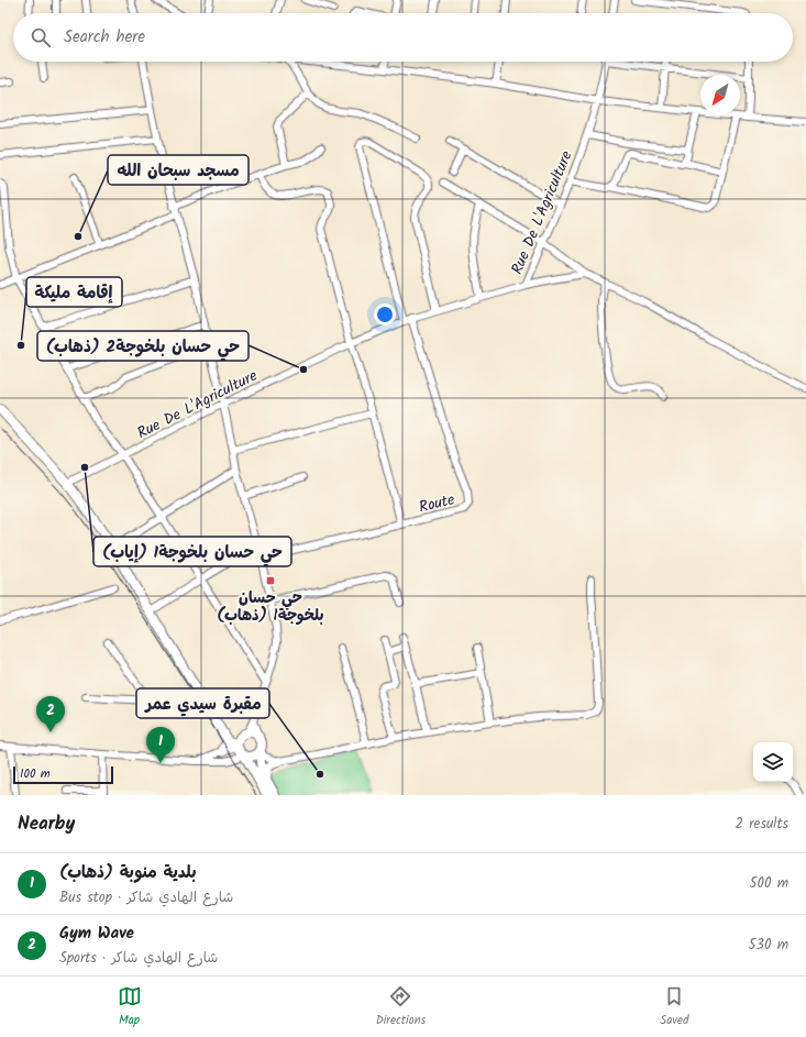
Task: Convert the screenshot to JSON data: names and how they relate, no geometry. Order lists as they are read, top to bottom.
{
  "streets": {
    "street": ["Rue De L'Agriculture", "Route"]
  },
  "crossings": [
    ["Rue De L'Agriculture", "Route"]
  ],
  "places": {
    "other": [
      "مسجد سبحان الله",
      "إقامة مليكة",
      "حي حسان بلخوجة2 (ذهاب)",
      "حي حسان بلخوجة1 (إياب)",
      "مقبرة سيدي عمر"
    ],
    "transit": ["حي حسان بلخوجة1 (ذهاب)"]
  },
  "scale_bar": "100 m",
  "north": "bottom left",
  "page": {
    "search": "Search here",
    "pins": ["2", "1"],
    "scale": "100 m",
    "heading": ["Nearby", "2 results"],
    "list": [
      {
        "mark": "1",
        "name": "بلدية منوبة (ذهاب)",
        "note": "Bus stop · شارع الهادي شاكر",
        "value": "500 m"
      },
      {
        "mark": "2",
        "name": "Gym Wave",
        "note": "Sports · شارع الهادي شاكر",
        "value": "530 m"
      }
    ],
    "nav": ["Map", "Directions", "Saved"]
  }
}
